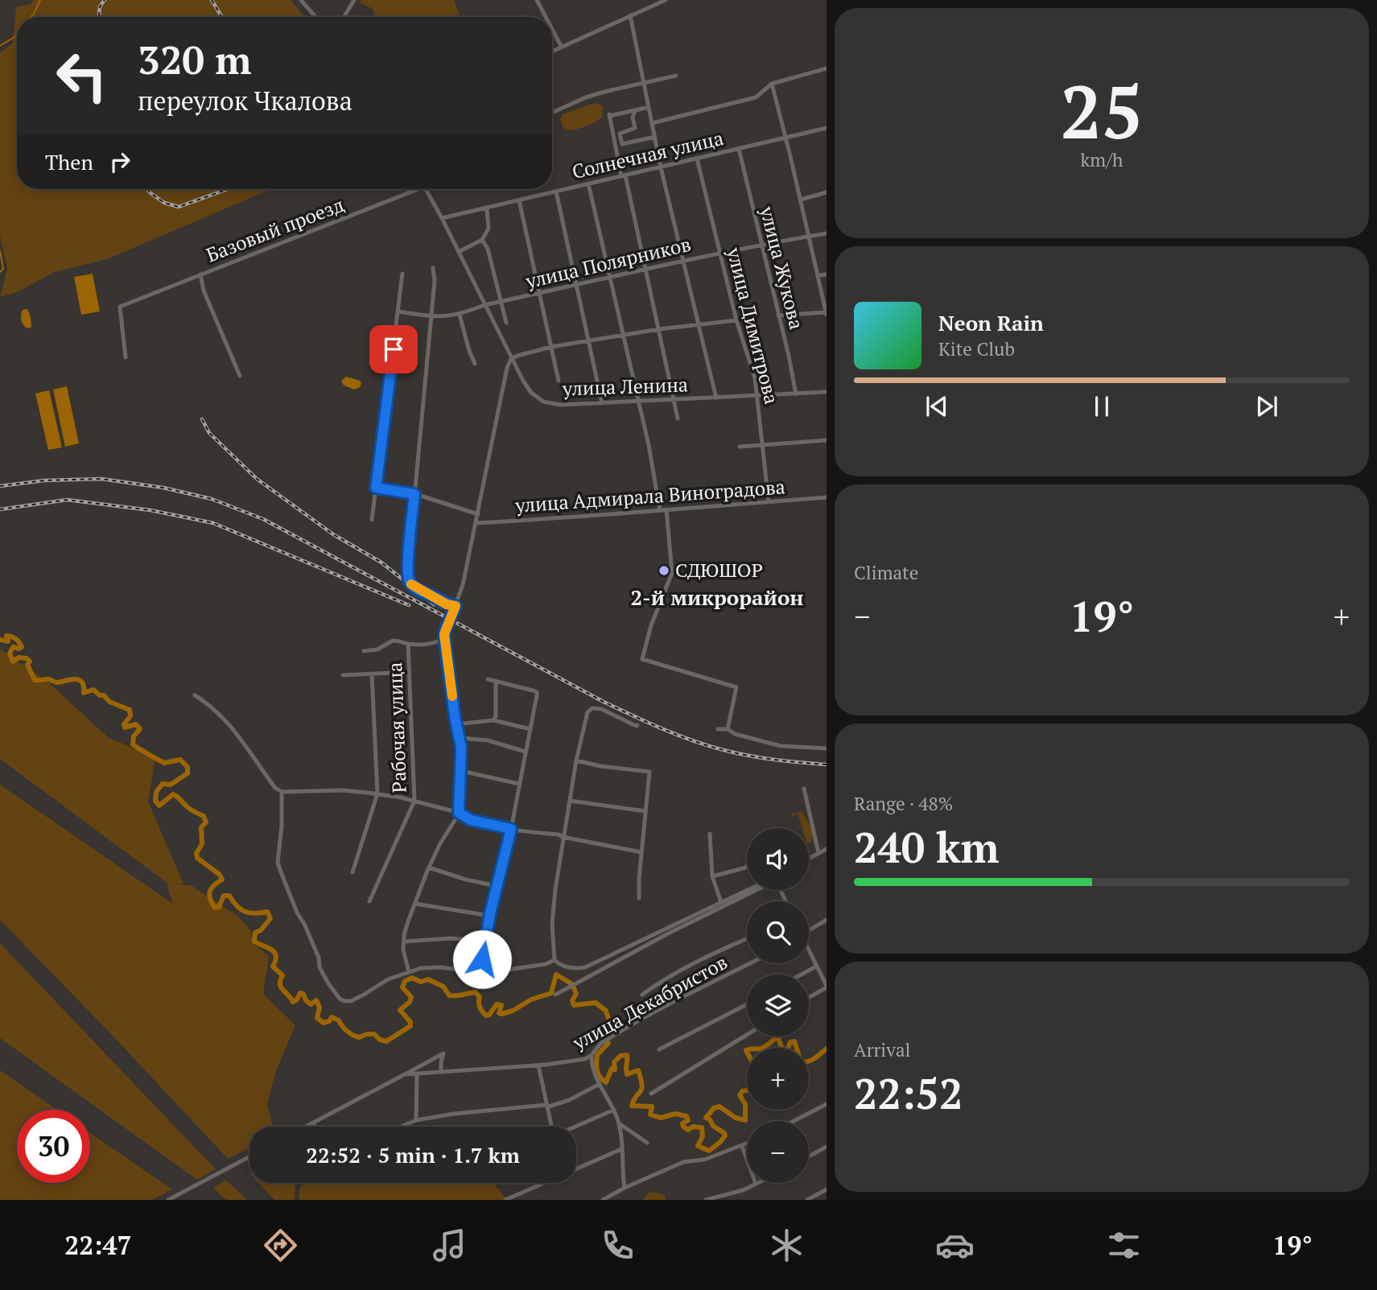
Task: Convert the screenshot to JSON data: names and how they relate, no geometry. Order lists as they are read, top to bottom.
{
  "streets": {
    "street": [
      "Солнечная улица",
      "Базовый проезд",
      "улица Полярников",
      "улица Жукова",
      "улица Димитрова",
      "улица Ленина",
      "улица Адмирала Виноградова",
      "Рабочая улица",
      "улица Декабристов"
    ]
  },
  "crossings": [
    ["Солнечная улица", "улица Жукова"],
    ["Солнечная улица", "улица Димитрова"],
    ["Солнечная улица", "улица Ленина"],
    ["улица Полярников", "улица Жукова"],
    ["улица Полярников", "улица Димитрова"],
    ["улица Полярников", "улица Ленина"],
    ["улица Жукова", "улица Ленина"],
    ["улица Димитрова", "улица Ленина"],
    ["улица Димитрова", "улица Адмирала Виноградова"]
  ],
  "districts": ["2-й микрорайон"],
  "places": ["СДЮШОР"],
  "page": {
    "tile": [
      ["25", "km/h"],
      "Climate",
      ["Range · 48%", "240 km"],
      ["Arrival", "22:52"]
    ],
    "turn": ["320 m", "переулок Чкалова"],
    "then": "Then",
    "song": ["Neon Rain", "Kite Club"],
    "heat": ["−", "19°", "+"],
    "map_buttons": ["+", "−"],
    "limit": "30",
    "trip": "22:52 · 5 min · 1.7 km",
    "tabs": ["22:47", "19°"]
  }
}
